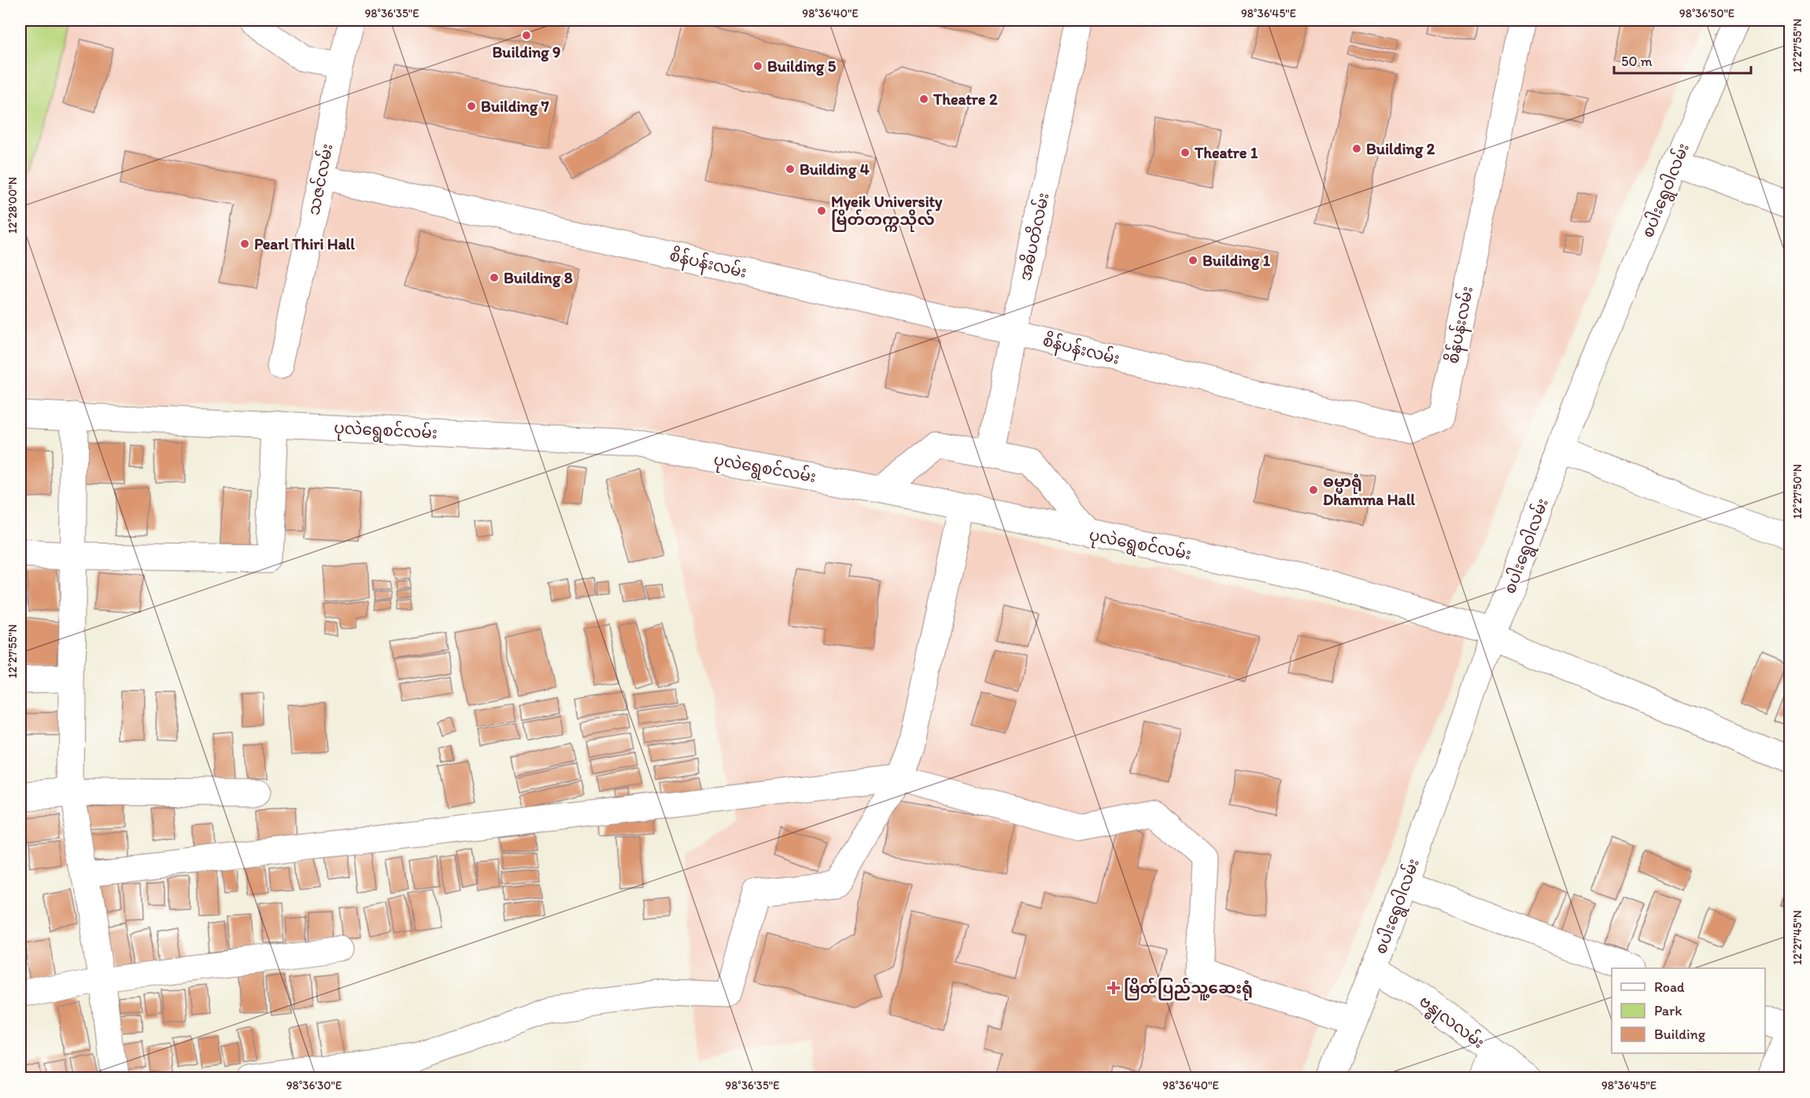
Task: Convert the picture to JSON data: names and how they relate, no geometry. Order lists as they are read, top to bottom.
{
  "streets": {
    "street": [
      "သဇင်လမ်း",
      "စပါးရွေဝါလမ်း",
      "အဓိပတိလမ်း",
      "စိန်ပန်းလမ်း",
      "ပုလဲရွေစင်လမ်း",
      "ဗန္ဓုလလမ်း"
    ]
  },
  "crossings": [
    ["သဇင်လမ်း", "စိန်ပန်းလမ်း"],
    ["စပါးရွေဝါလမ်း", "ပုလဲရွေစင်လမ်း"],
    ["စပါးရွေဝါလမ်း", "ဗန္ဓုလလမ်း"],
    ["အဓိပတိလမ်း", "စိန်ပန်းလမ်း"]
  ],
  "places": {
    "other": [
      "Building 9",
      "Building 5",
      "Theatre 2",
      "Building 7",
      "Building 2",
      "Theatre 1",
      "Building 4",
      "Myeik University မြိတ်တက္ကသိုလ်",
      "Pearl Thiri Hall",
      "Building 1",
      "Building 8",
      "ဓမ္မာရုံ Dhamma Hall"
    ],
    "health": ["မြိတ်ပြည်သူ့ဆေးရုံ"]
  },
  "legend": ["Road", "Park", "Building"],
  "scale_bar": "50 m",
  "coordinates": [
    "98°36'35\"E",
    "98°36'40\"E",
    "98°36'45\"E",
    "98°36'50\"E",
    "12°27'55\"N",
    "12°28'00\"N",
    "12°27'50\"N",
    "12°27'45\"N",
    "98°36'30\"E"
  ]
}
